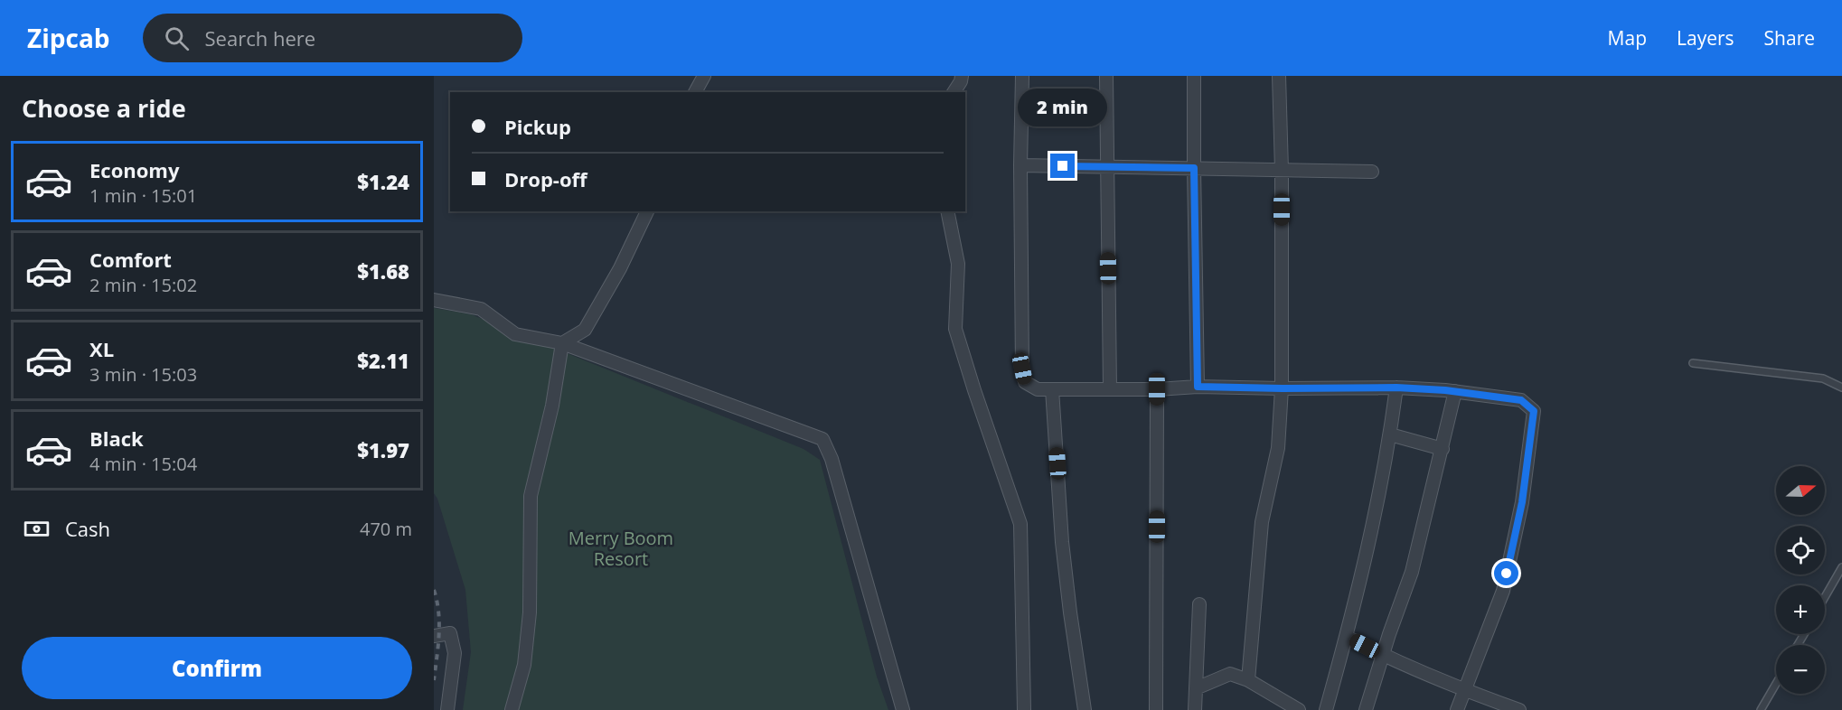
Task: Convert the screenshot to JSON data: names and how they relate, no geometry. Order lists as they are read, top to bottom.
{
  "parks": ["Merry Boom Resort"],
  "north": "right",
  "page": {
    "header": "Zipcab",
    "search": "Search here",
    "nav": ["Map", "Layers", "Share"],
    "heading": "Choose a ride",
    "bubble": "2 min",
    "banner": ["Pickup", "Drop-off"],
    "list": [
      {
        "name": "Economy",
        "note": "1 min · 15:01",
        "value": "$1.24"
      },
      {
        "name": "Comfort",
        "note": "2 min · 15:02",
        "value": "$1.68"
      },
      {
        "name": "XL",
        "note": "3 min · 15:03",
        "value": "$2.11"
      },
      {
        "name": "Black",
        "note": "4 min · 15:04",
        "value": "$1.97"
      }
    ],
    "map_buttons": ["+", "−"],
    "pay": ["Cash", "470 m"],
    "buttons": "Confirm"
  }
}
